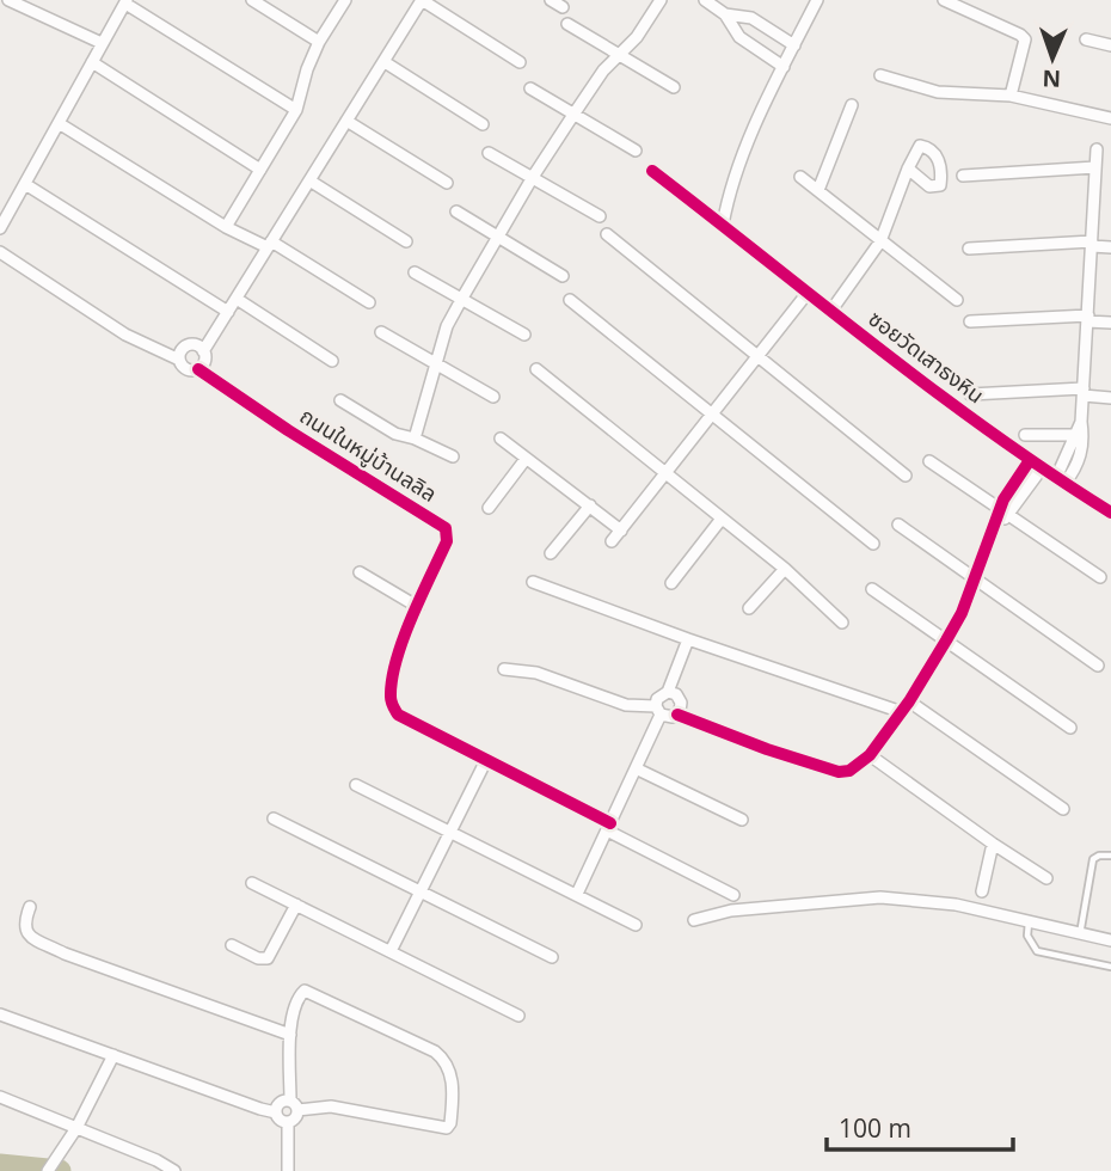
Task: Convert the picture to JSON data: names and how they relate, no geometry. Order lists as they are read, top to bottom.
{
  "streets": {
    "street": ["ซอยวัดเสาธงหิน", "ถนนในหมู่บ้านลลิล"]
  },
  "scale_bar": "100 m",
  "north": "bottom"
}
